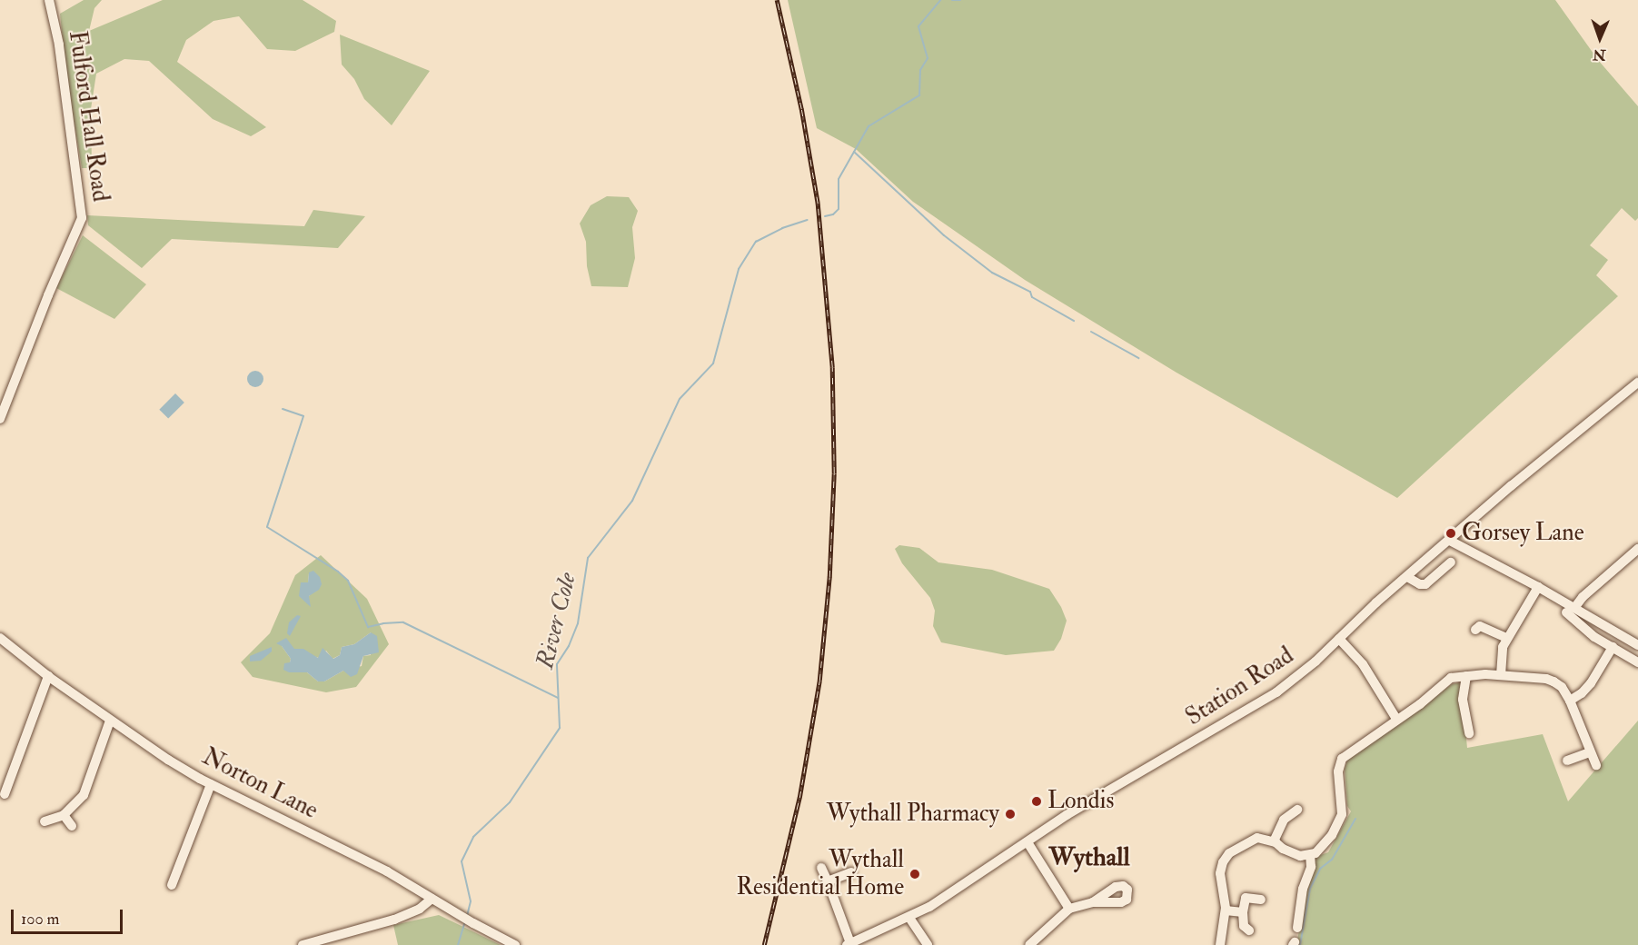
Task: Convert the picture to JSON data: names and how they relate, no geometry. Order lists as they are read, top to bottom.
{
  "streets": {
    "street": ["Fulford Hall Road", "Station Road", "Norton Lane"]
  },
  "districts": ["Wythall"],
  "water": ["River Cole"],
  "places": [
    "Gorsey Lane",
    "Londis",
    "Wythall Pharmacy",
    "Wythall Residential Home"
  ],
  "scale_bar": "100 m",
  "north": "bottom"
}
